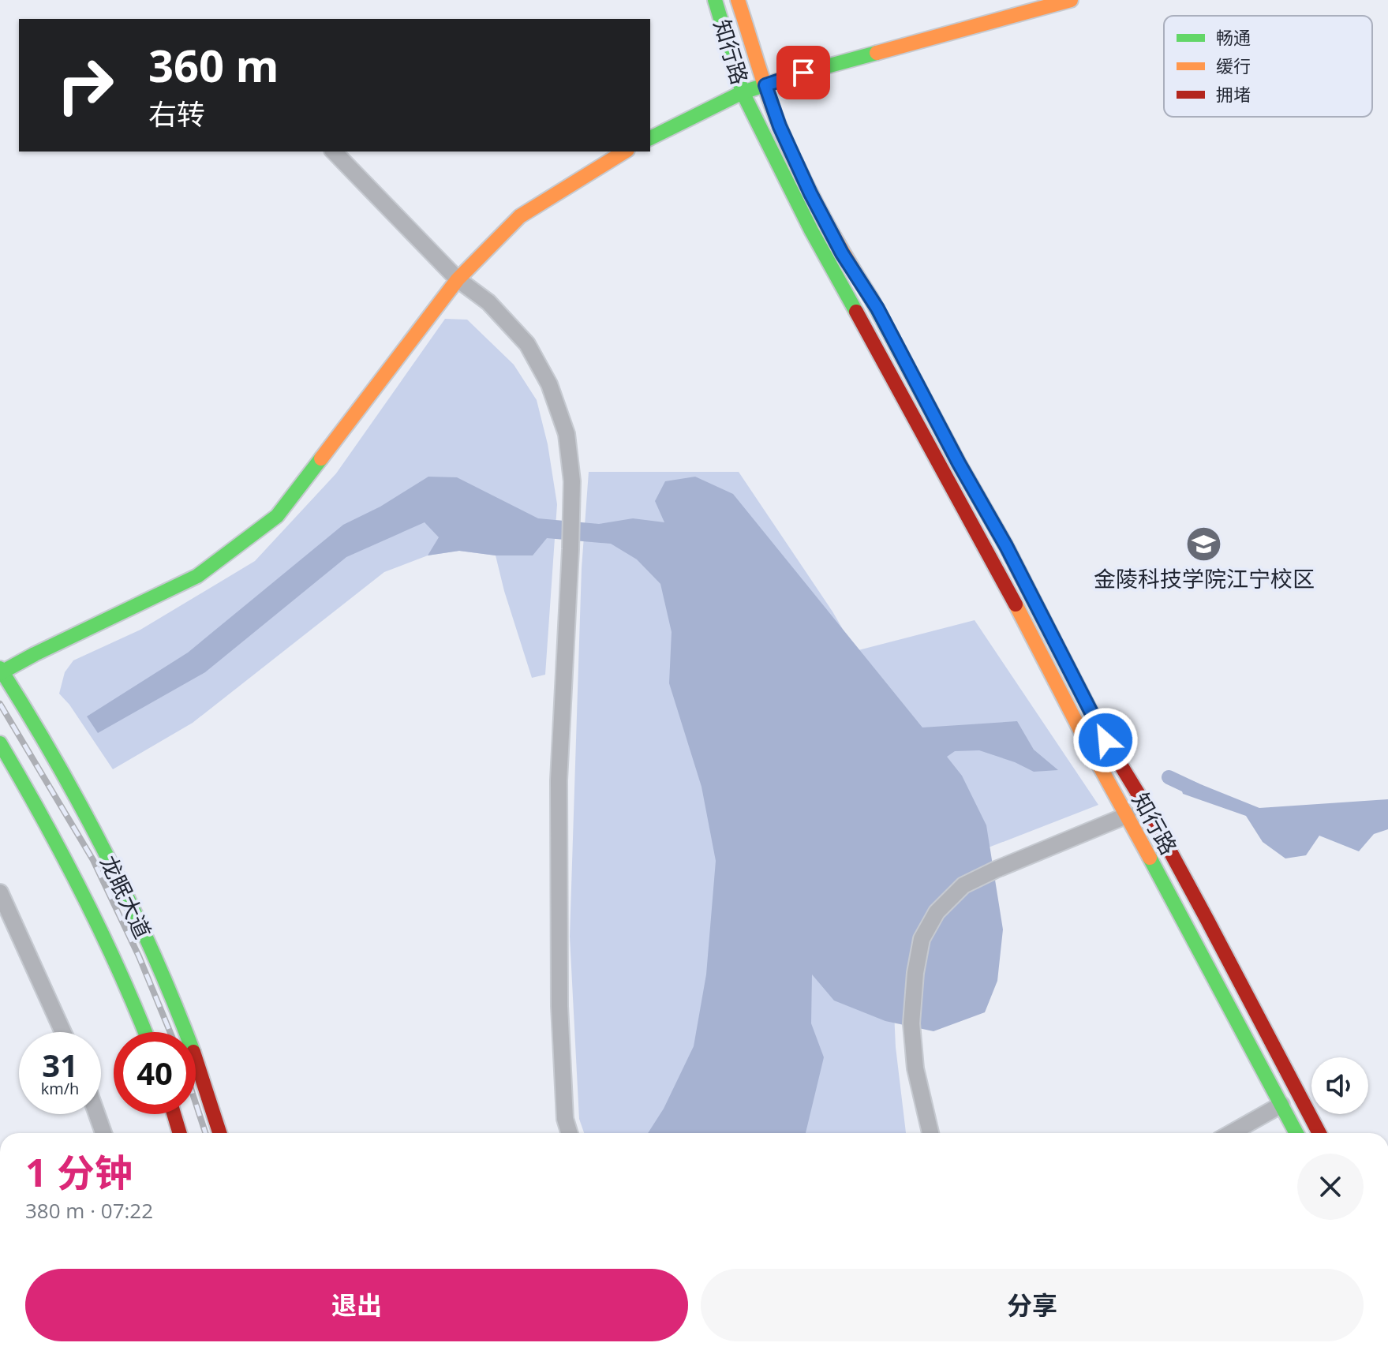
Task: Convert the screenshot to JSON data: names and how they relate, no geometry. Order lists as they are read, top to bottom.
{
  "streets": {
    "street": ["知行路", "龙眠大道"]
  },
  "places": {
    "school or university": ["金陵科技学院江宁校区"]
  },
  "legend": ["畅通", "缓行", "拥堵"],
  "page": {
    "turn": ["360 m", "右转"],
    "speed": "31 km/h",
    "limit": "40",
    "heading": ["1 分钟", "380 m · 07:22"],
    "buttons": ["退出", "分享"]
  }
}
